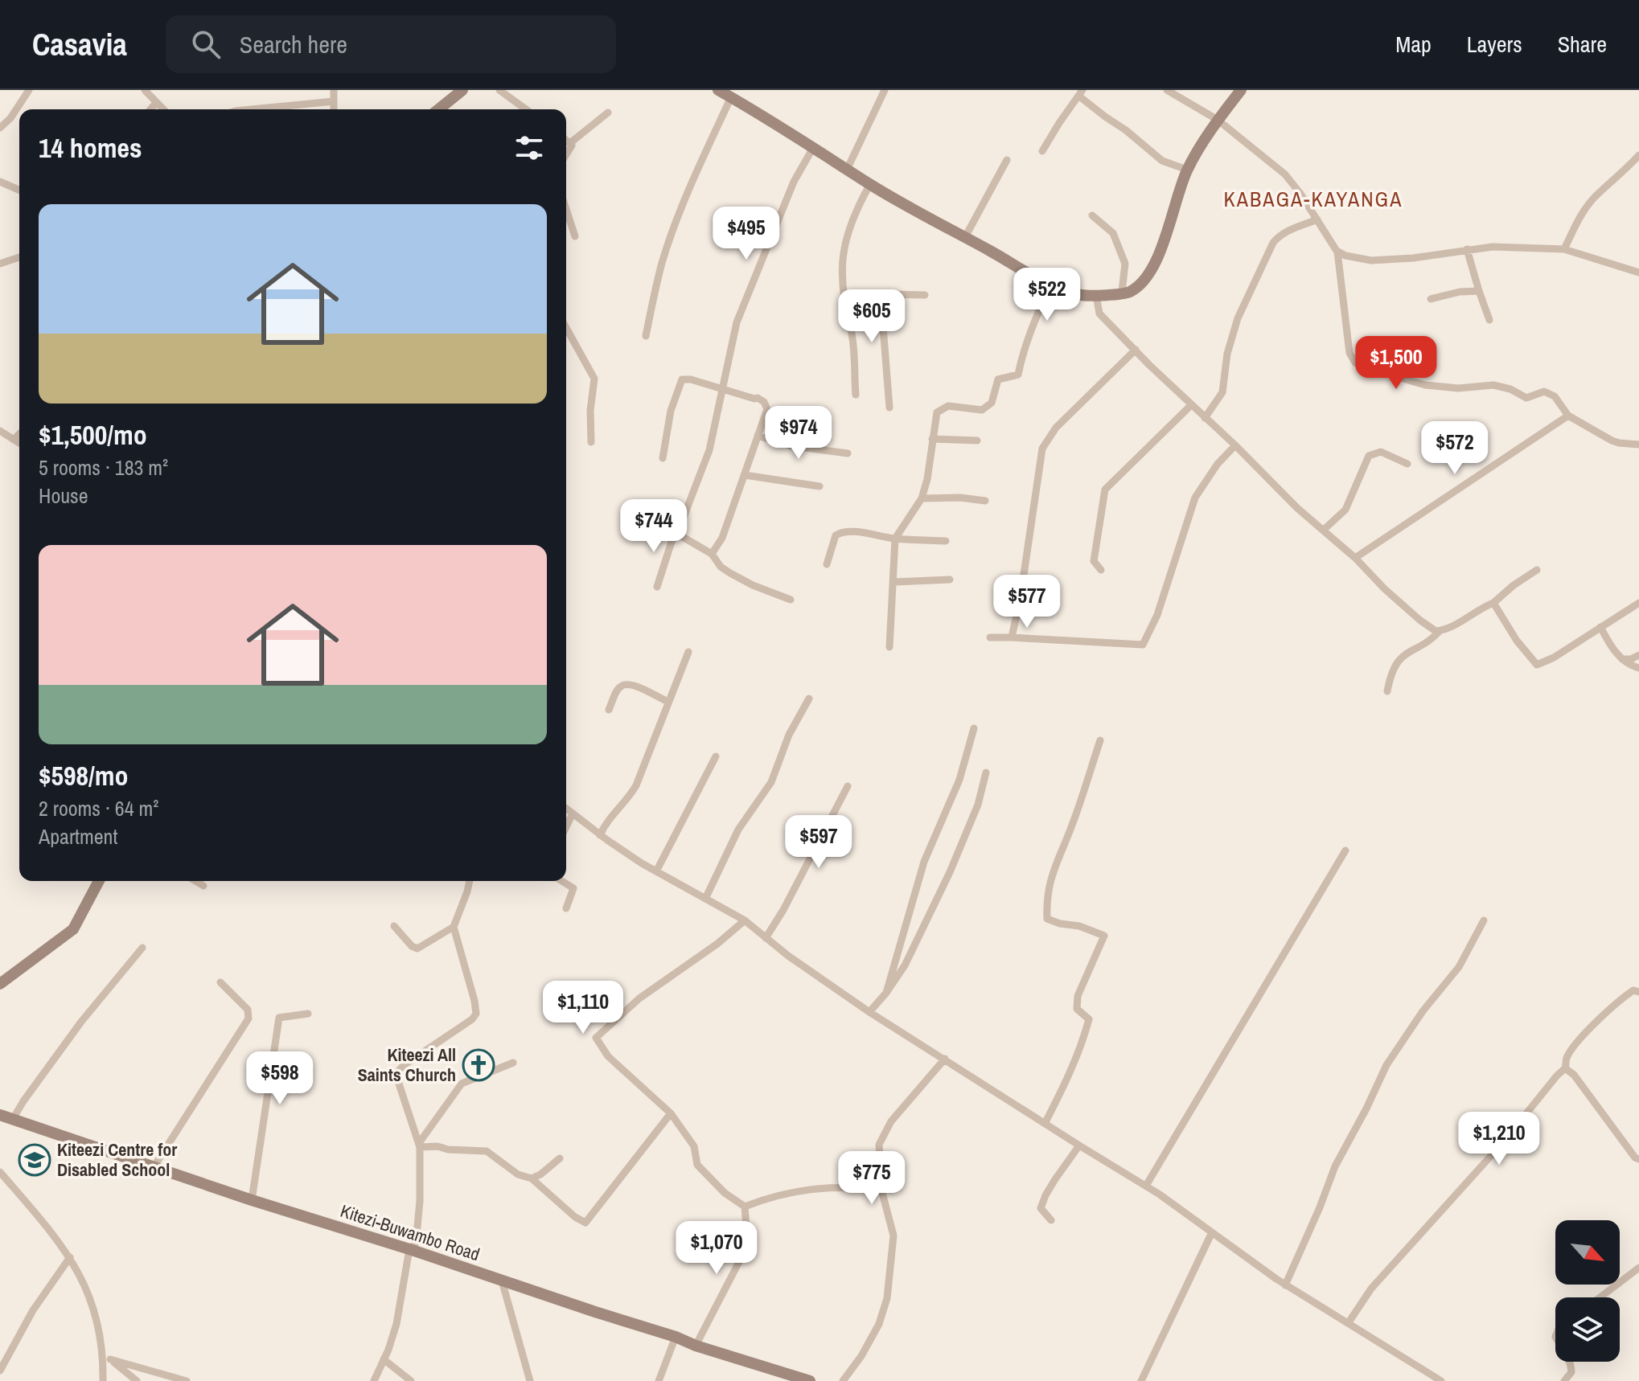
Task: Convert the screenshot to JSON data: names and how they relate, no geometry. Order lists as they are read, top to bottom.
{
  "streets": {
    "street": ["Kitezi-Buwambo Road"]
  },
  "districts": ["KABAGA-KAYANGA"],
  "places": {
    "church": ["Kiteezi All Saints Church"],
    "school or university": ["Kiteezi Centre for Disabled School"]
  },
  "north": "bottom right",
  "page": {
    "header": "Casavia",
    "search": "Search here",
    "nav": ["Map", "Layers", "Share"],
    "heading": "14 homes",
    "list": [
      {
        "name": "$1,500/mo",
        "note": "5 rooms · 183 m² · House"
      },
      {
        "name": "$598/mo",
        "note": "2 rooms · 64 m² · Apartment"
      }
    ],
    "price": [
      "$495",
      "$522",
      "$605",
      "$1,500",
      "$974",
      "$572",
      "$744",
      "$577",
      "$597",
      "$1,110",
      "$598",
      "$1,210",
      "$775",
      "$1,070"
    ]
  }
}
